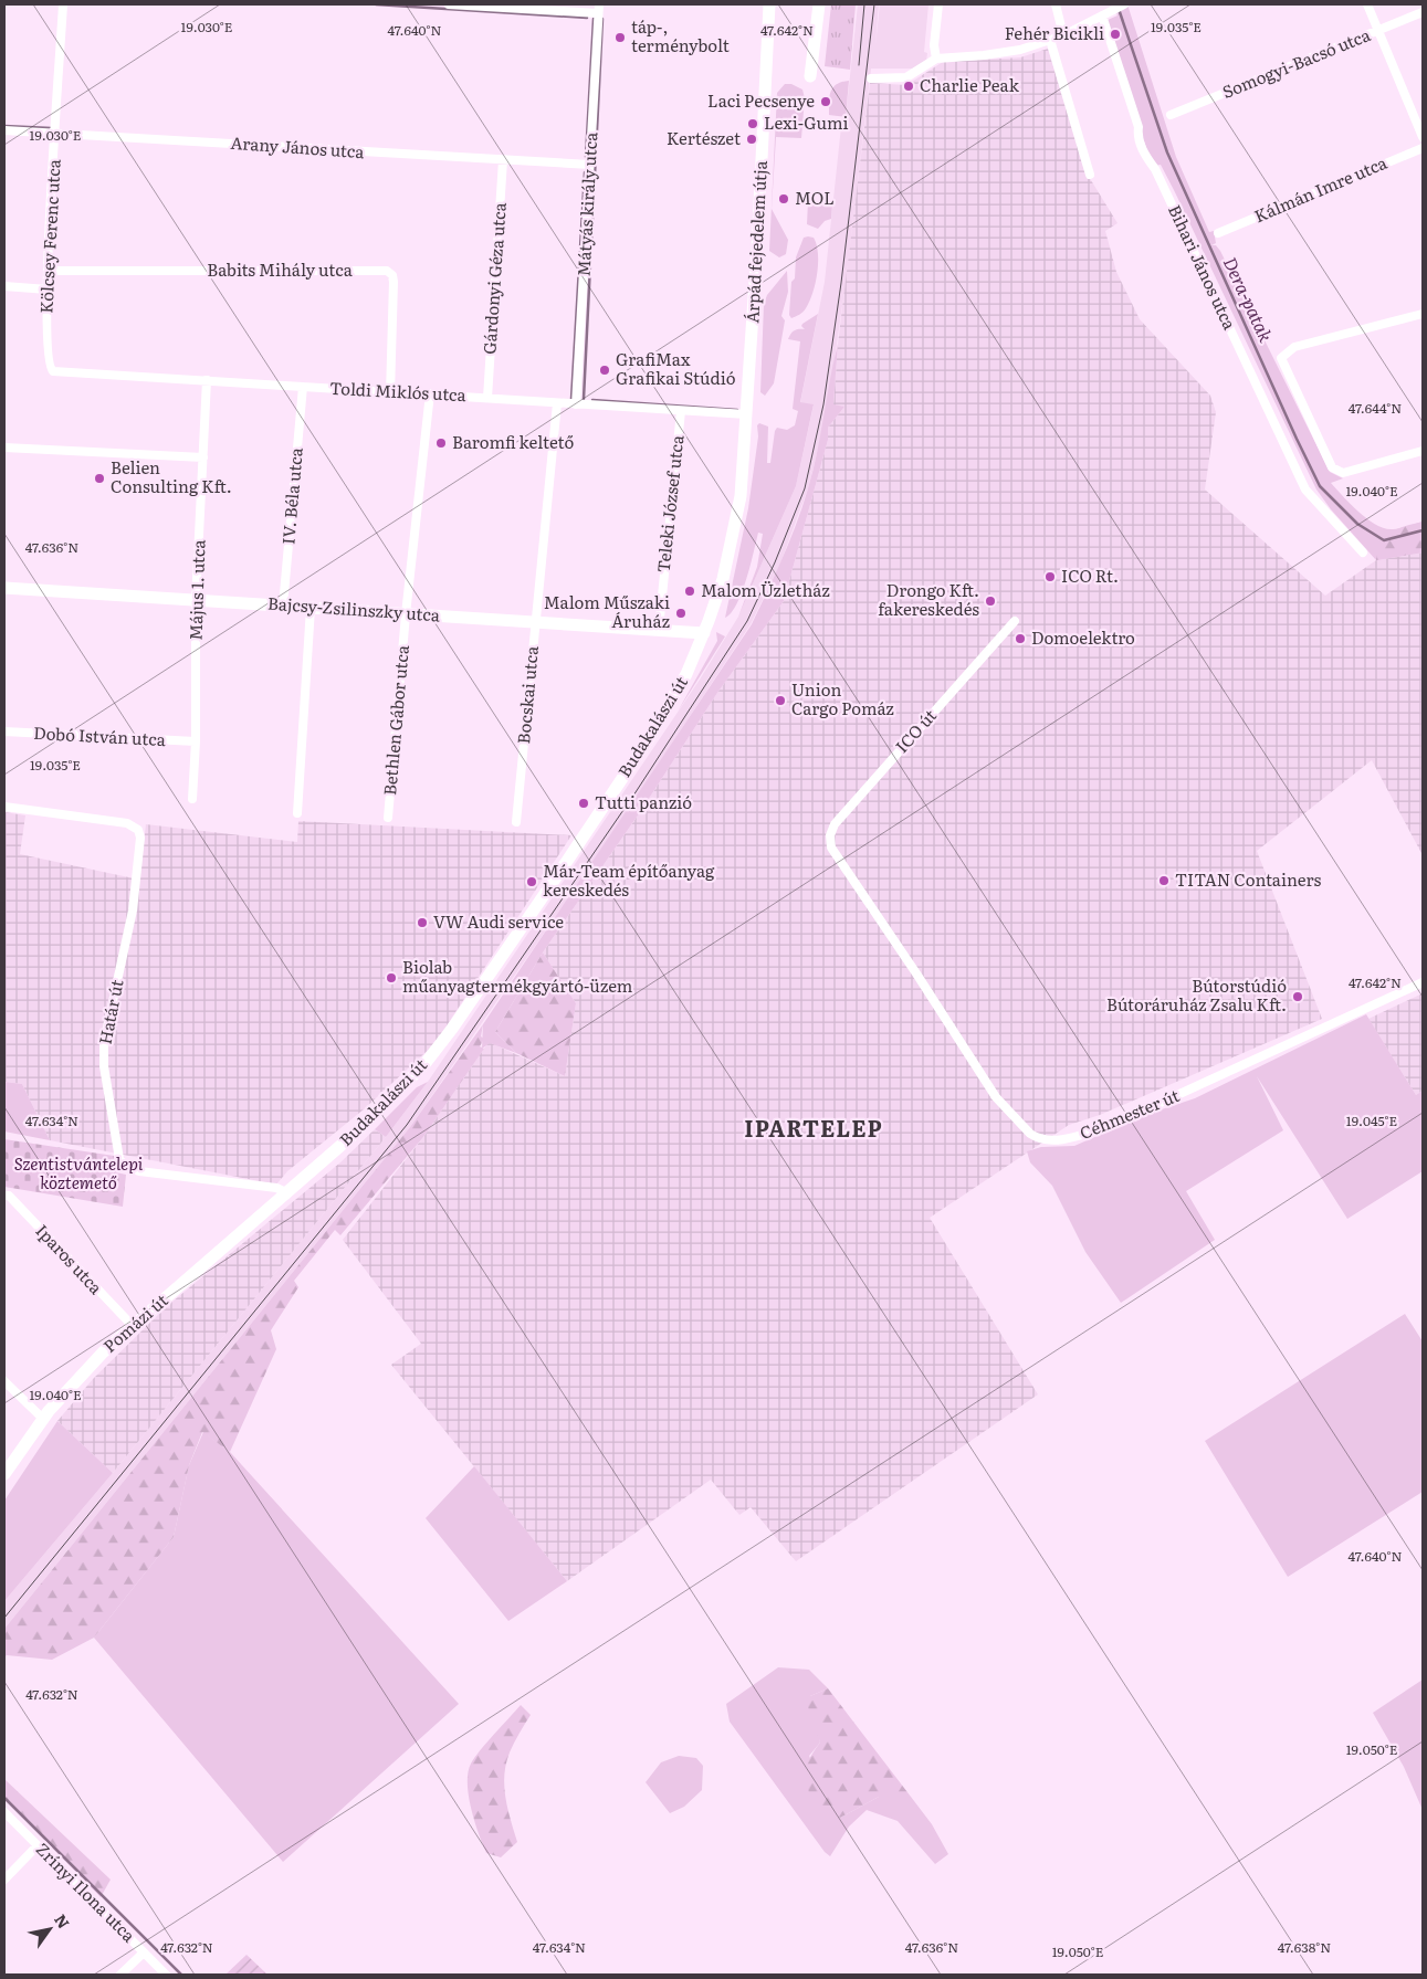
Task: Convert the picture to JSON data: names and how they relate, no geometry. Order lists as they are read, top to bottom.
{
  "streets": {
    "main road": [
      "Árpád fejedelem útja",
      "Bajcsy-Zsilinszky utca",
      "Budakalászi út",
      "Pomázi út"
    ],
    "street": [
      "Somogyi-Bacsó utca",
      "Arany János utca",
      "Kálmán Imre utca",
      "Mátyás király utca",
      "Kölcsey Ferenc utca",
      "Bihari János utca",
      "Babits Mihály utca",
      "Gárdonyi Géza utca",
      "Toldi Miklós utca",
      "IV. Béla utca",
      "Teleki József utca",
      "Május 1. utca",
      "Bocskai utca",
      "Bethlen Gábor utca",
      "ICO út",
      "Dobó István utca",
      "Határ út",
      "Céhmester út",
      "Iparos utca",
      "Zrínyi Ilona utca"
    ]
  },
  "crossings": [
    ["Arany János utca", "Mátyás király utca"],
    ["Arany János utca", "Kölcsey Ferenc utca"],
    ["Arany János utca", "Gárdonyi Géza utca"],
    ["Mátyás király utca", "Toldi Miklós utca"],
    ["Kölcsey Ferenc utca", "Babits Mihály utca"],
    ["Kölcsey Ferenc utca", "Toldi Miklós utca"],
    ["Árpád fejedelem útja", "Toldi Miklós utca"],
    ["Árpád fejedelem útja", "Budakalászi út"],
    ["Babits Mihály utca", "Toldi Miklós utca"],
    ["Gárdonyi Géza utca", "Toldi Miklós utca"],
    ["Toldi Miklós utca", "IV. Béla utca"],
    ["Toldi Miklós utca", "Teleki József utca"],
    ["Toldi Miklós utca", "Május 1. utca"],
    ["Toldi Miklós utca", "Bocskai utca"],
    ["Toldi Miklós utca", "Bethlen Gábor utca"],
    ["Toldi Miklós utca", "Budakalászi út"],
    ["IV. Béla utca", "Bajcsy-Zsilinszky utca"],
    ["Teleki József utca", "Bajcsy-Zsilinszky utca"],
    ["Május 1. utca", "Bajcsy-Zsilinszky utca"],
    ["Május 1. utca", "Dobó István utca"],
    ["Bajcsy-Zsilinszky utca", "Bocskai utca"],
    ["Bajcsy-Zsilinszky utca", "Bethlen Gábor utca"],
    ["Bajcsy-Zsilinszky utca", "Budakalászi út"],
    ["Budakalászi út", "Határ út"],
    ["Budakalászi út", "Pomázi út"],
    ["ICO út", "Céhmester út"],
    ["Határ út", "Pomázi út"],
    ["Iparos utca", "Pomázi út"]
  ],
  "districts": ["IPARTELEP"],
  "water": ["Dera-patak"],
  "parks": ["Szentistvántelepi köztemető"],
  "places": [
    "Fehér Bicikli",
    "táp-, terménybolt",
    "Charlie Peak",
    "Laci Pecsenye",
    "Lexi-Gumi",
    "Kertészet",
    "MOL",
    "GrafiMax Grafikai Stúdió",
    "Baromfi keltető",
    "Belien Consulting Kft.",
    "ICO Rt.",
    "Malom Üzletház",
    "Drongo Kft. fakereskedés",
    "Malom Műszaki Áruház",
    "Domoelektro",
    "Union Cargo Pomáz",
    "Tutti panzió",
    "TITAN Containers",
    "Már-Team építőanyag kereskedés",
    "VW Audi service",
    "Biolab műanyagtermékgyártó-üzem",
    "Bútorstúdió Bútoráruház Zsalu Kft."
  ],
  "north": "top right",
  "coordinates": [
    "19.030°E",
    "19.035°E",
    "47.640°N",
    "47.642°N",
    "47.644°N",
    "19.040°E",
    "47.636°N",
    "19.045°E",
    "47.634°N",
    "47.632°N",
    "19.050°E",
    "47.638°N"
  ]
}
